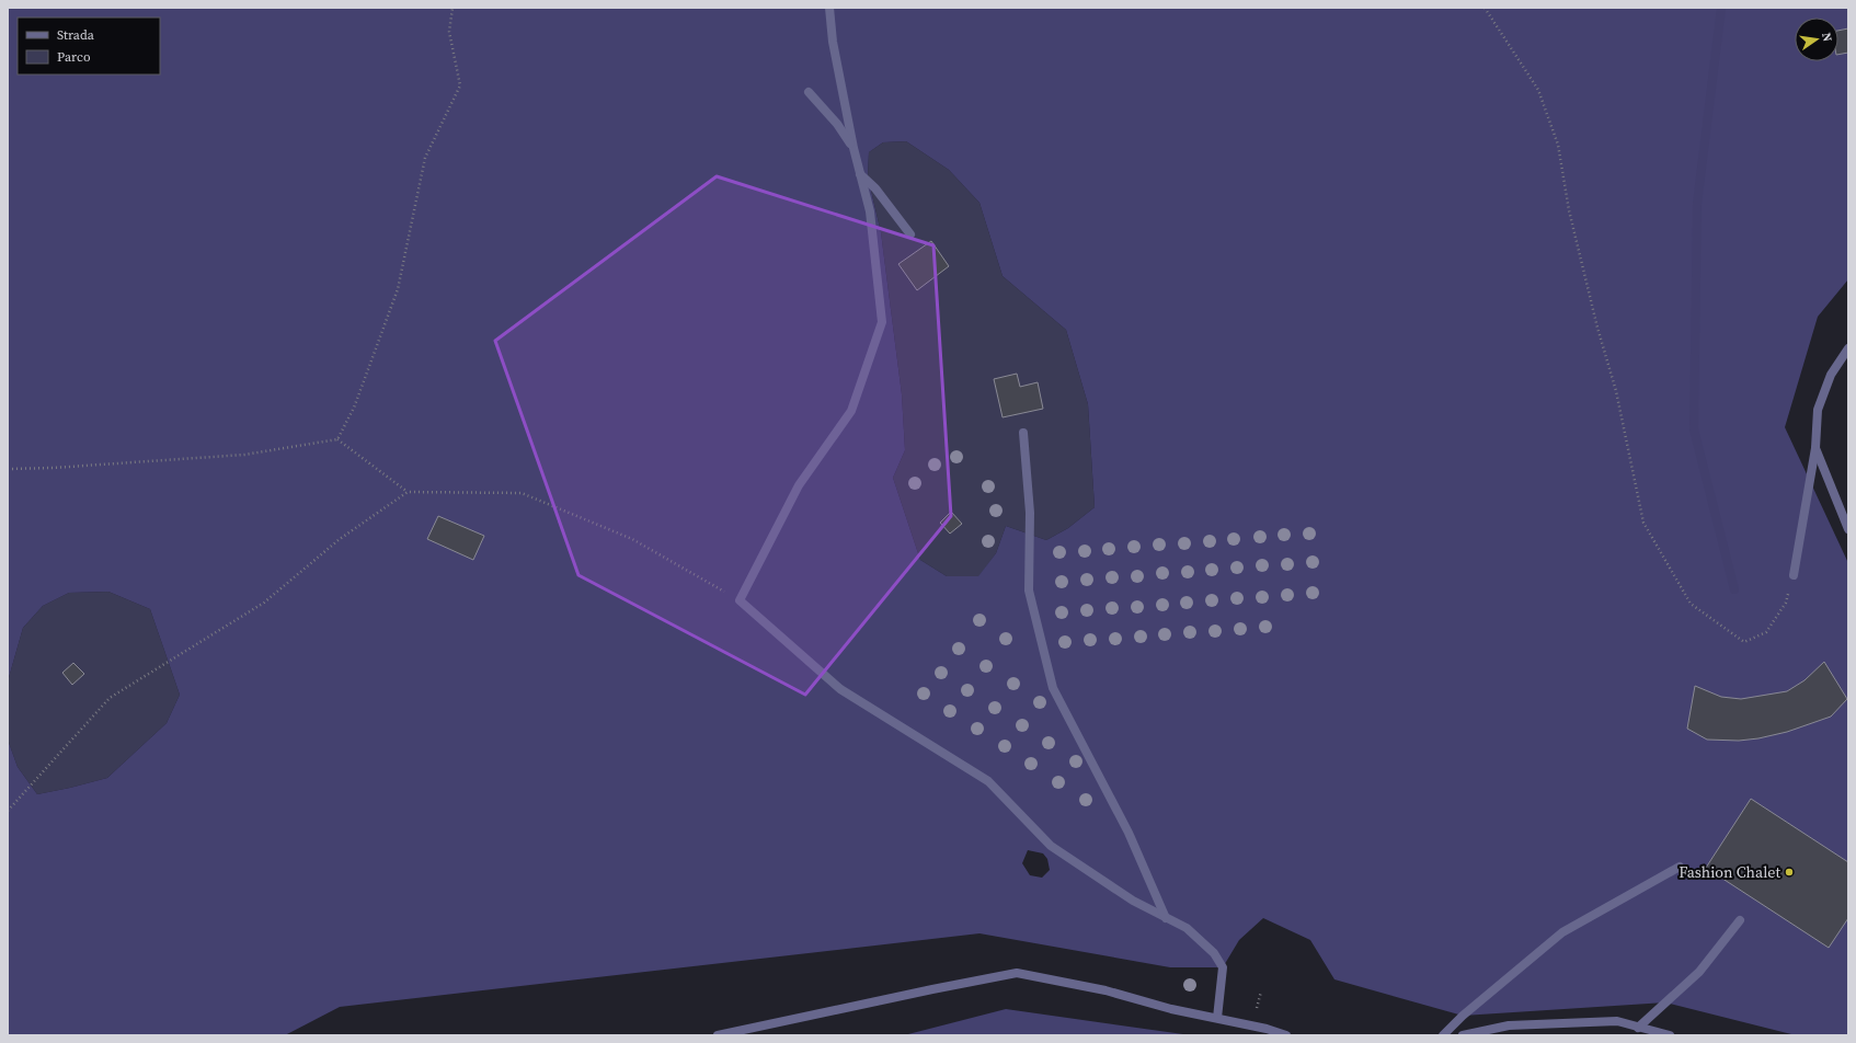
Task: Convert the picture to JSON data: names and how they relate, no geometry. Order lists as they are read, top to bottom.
{
  "places": ["Fashion Chalet"],
  "legend": ["Strada", "Parco"],
  "north": "right"
}
